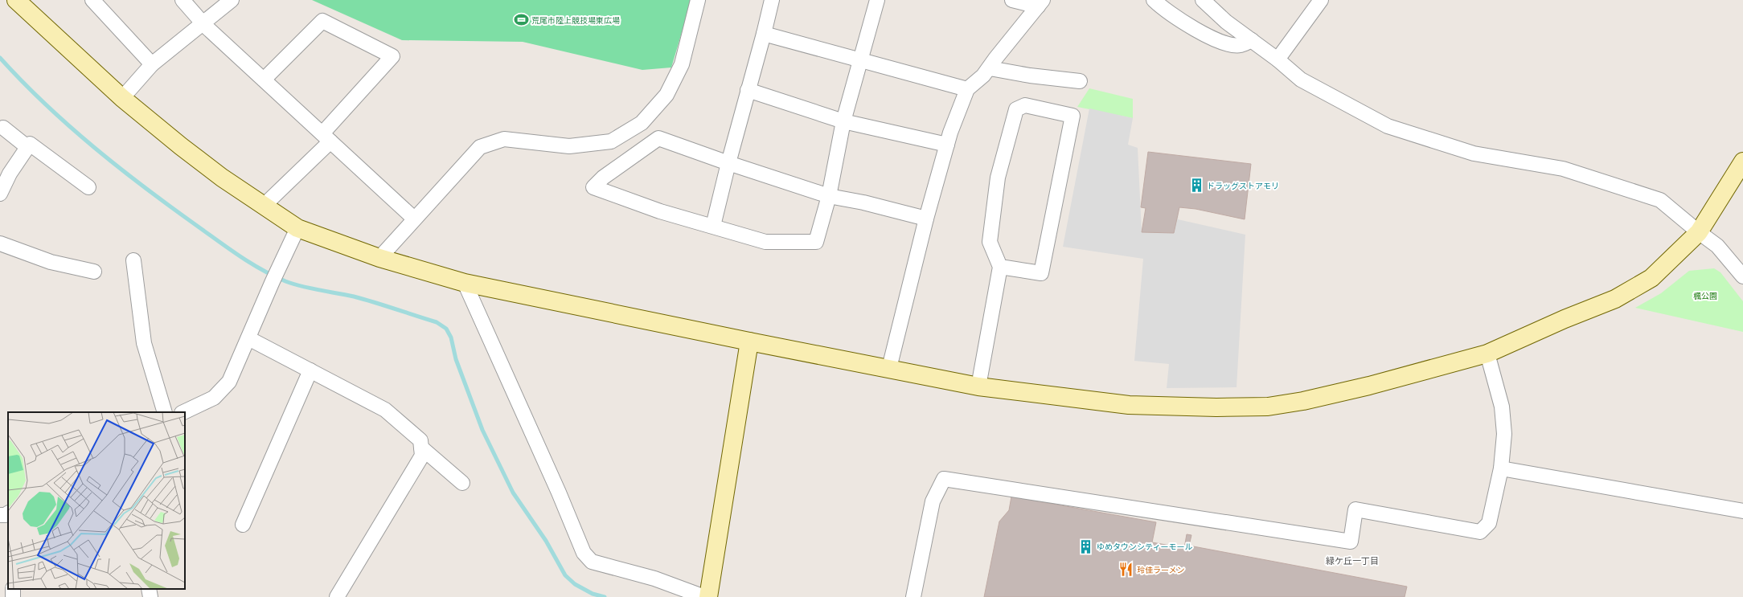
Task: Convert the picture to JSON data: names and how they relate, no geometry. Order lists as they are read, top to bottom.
{
  "districts": ["緑ケ丘一丁目"],
  "parks": ["楓公園"],
  "places": {
    "sports": ["荒尾市陸上競技場東広場"],
    "building": ["ドラッグストアモリ", "ゆめタウンシティーモール"],
    "restaurant": ["玲佳ラーメン"]
  }
}
